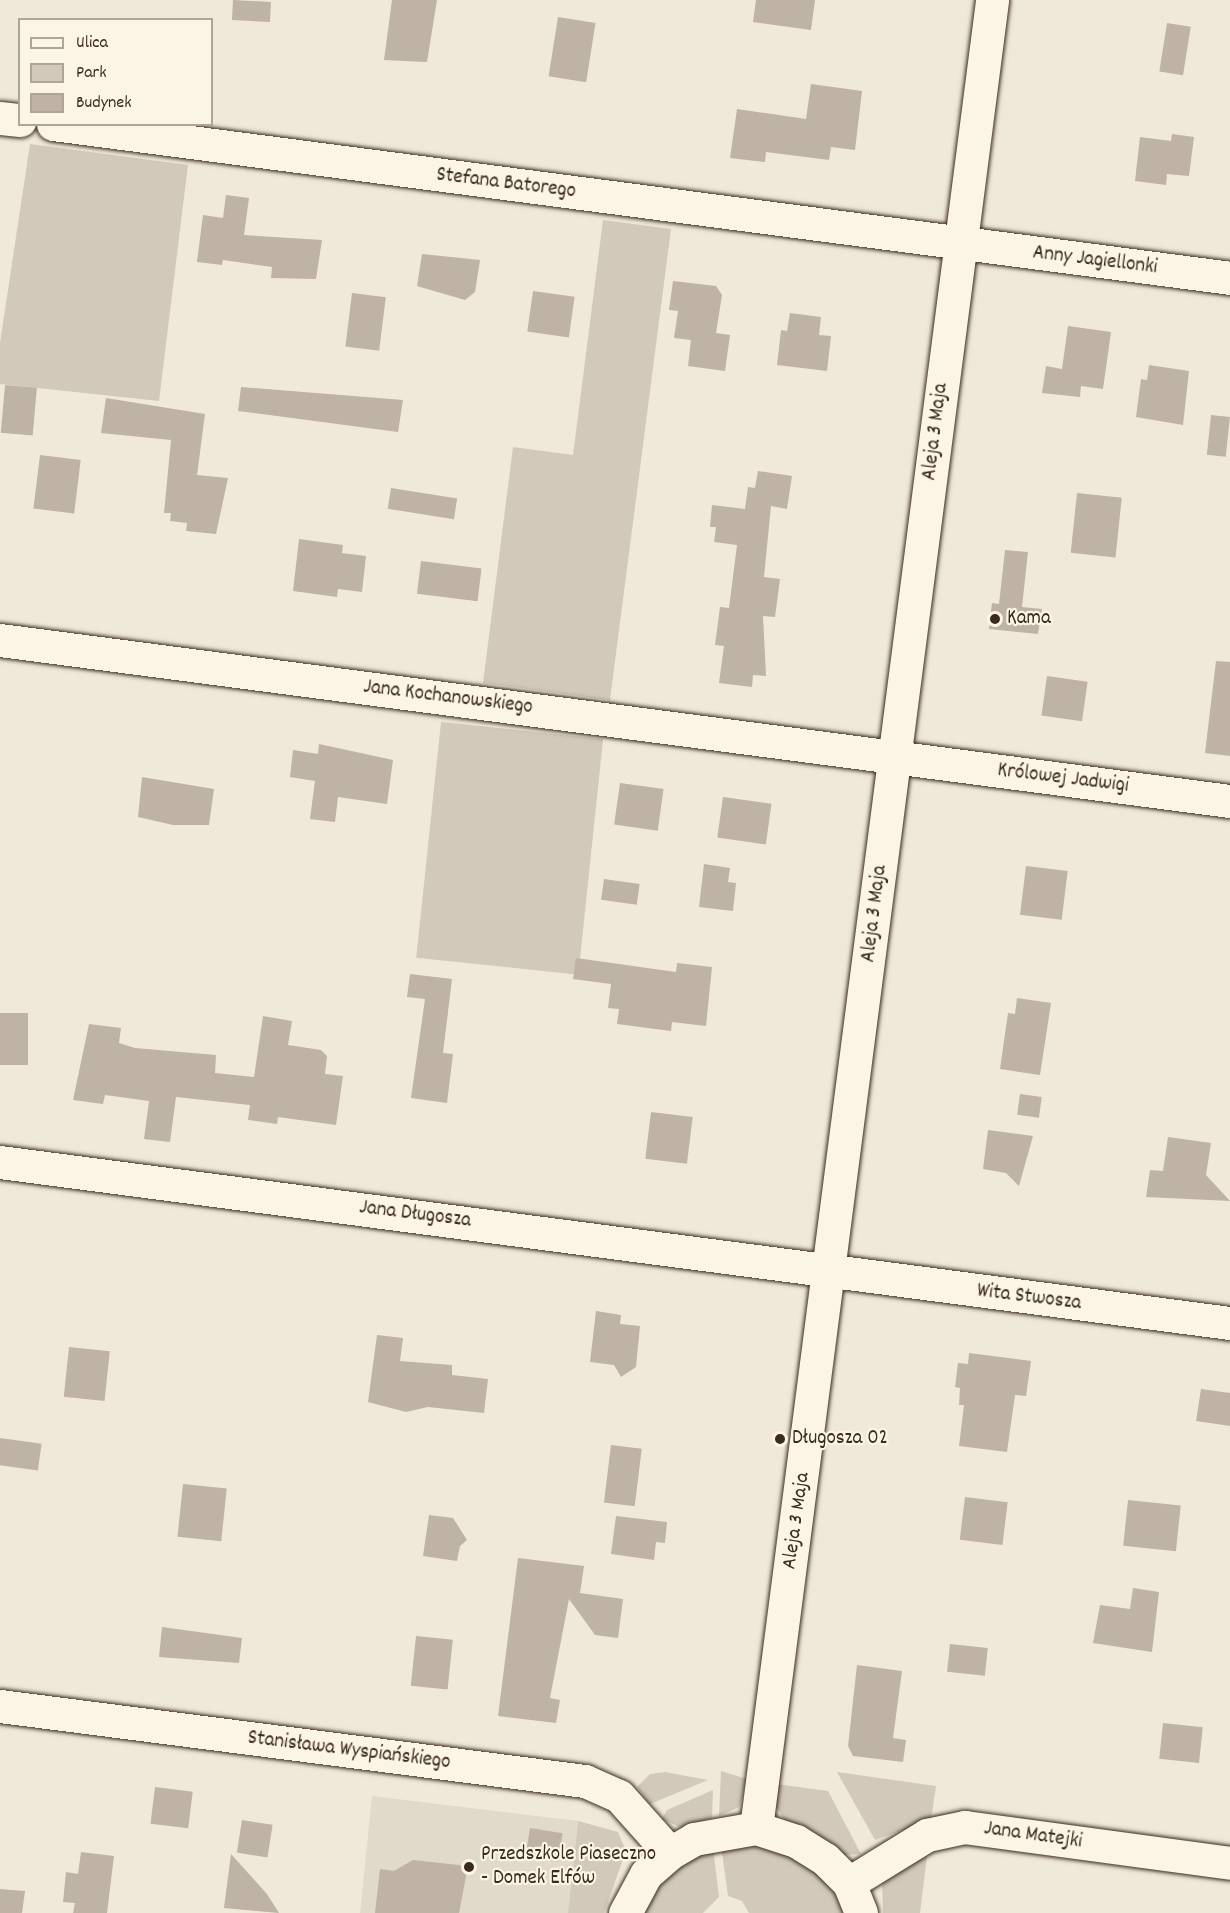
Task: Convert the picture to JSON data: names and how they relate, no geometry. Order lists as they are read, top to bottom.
{
  "streets": {
    "street": [
      "Stefana Batorego",
      "Anny Jagiellonki",
      "Aleja 3 Maja",
      "Jana Kochanowskiego",
      "Królowej Jadwigi",
      "Jana Długosza",
      "Wita Stwosza",
      "Stanisława Wyspiańskiego",
      "Jana Matejki"
    ]
  },
  "crossings": [
    ["Stefana Batorego", "Anny Jagiellonki"],
    ["Stefana Batorego", "Aleja 3 Maja"],
    ["Anny Jagiellonki", "Aleja 3 Maja"],
    ["Aleja 3 Maja", "Jana Kochanowskiego"],
    ["Aleja 3 Maja", "Królowej Jadwigi"],
    ["Aleja 3 Maja", "Jana Długosza"],
    ["Aleja 3 Maja", "Wita Stwosza"],
    ["Jana Kochanowskiego", "Królowej Jadwigi"],
    ["Jana Długosza", "Wita Stwosza"]
  ],
  "places": ["Kama", "Długosza 02", "Przedszkole Piaseczno - Domek Elfów"],
  "legend": ["Ulica", "Park", "Budynek"]
}
